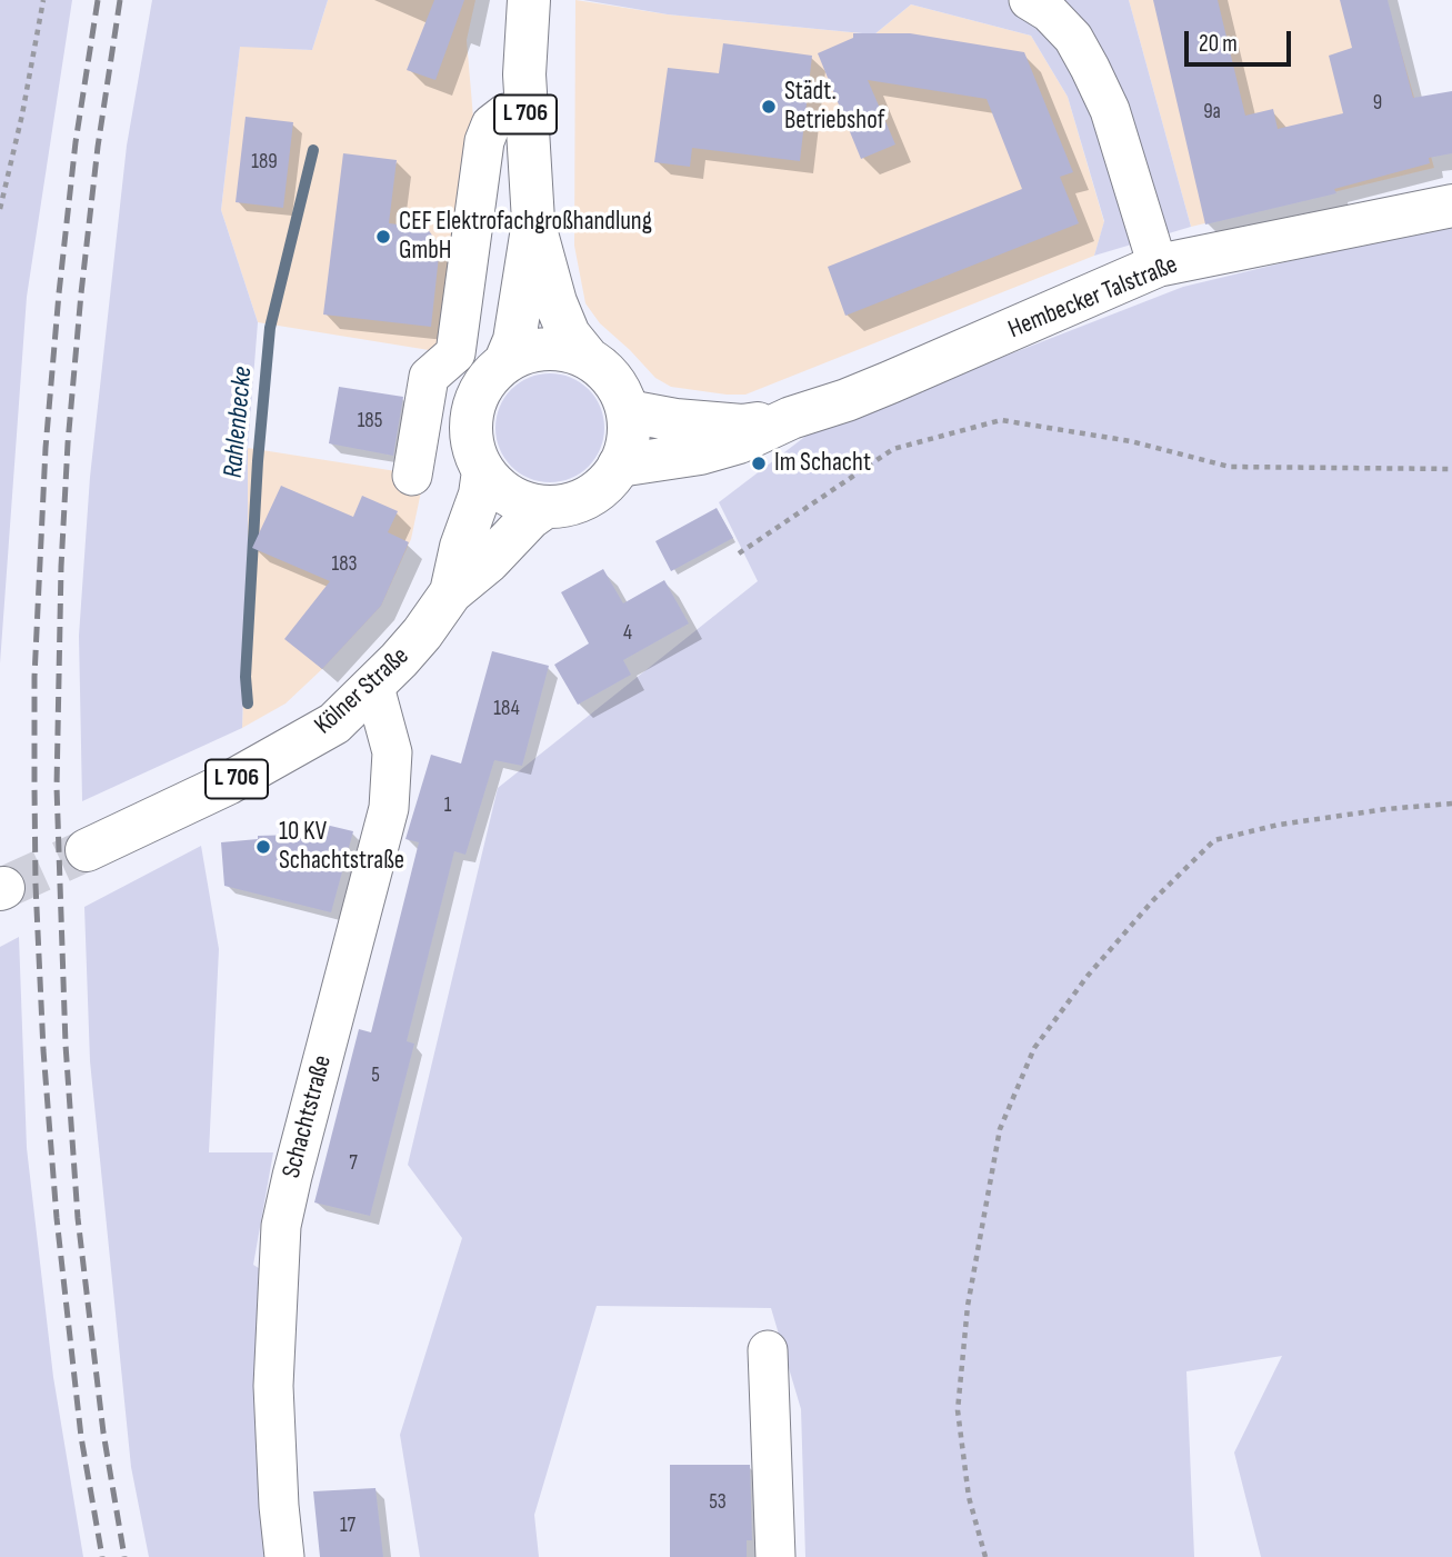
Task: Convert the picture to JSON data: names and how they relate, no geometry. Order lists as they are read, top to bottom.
{
  "streets": {
    "main road": ["L 706", "Hembecker Talstraße", "Kölner Straße"],
    "street": ["Schachtstraße"]
  },
  "crossings": [
    ["Hembecker Talstraße", "Kölner Straße"],
    ["Kölner Straße", "Schachtstraße"]
  ],
  "water": ["Rahlenbecke"],
  "places": [
    "Städt. Betriebshof",
    "CEF Elektrofachgroßhandlung GmbH",
    "Im Schacht",
    "10 KV Schachtstraße"
  ],
  "house_numbers": [
    "9",
    "9a",
    "189",
    "185",
    "183",
    "4",
    "184",
    "1",
    "5",
    "7",
    "53",
    "17"
  ],
  "scale_bar": "20 m"
}
